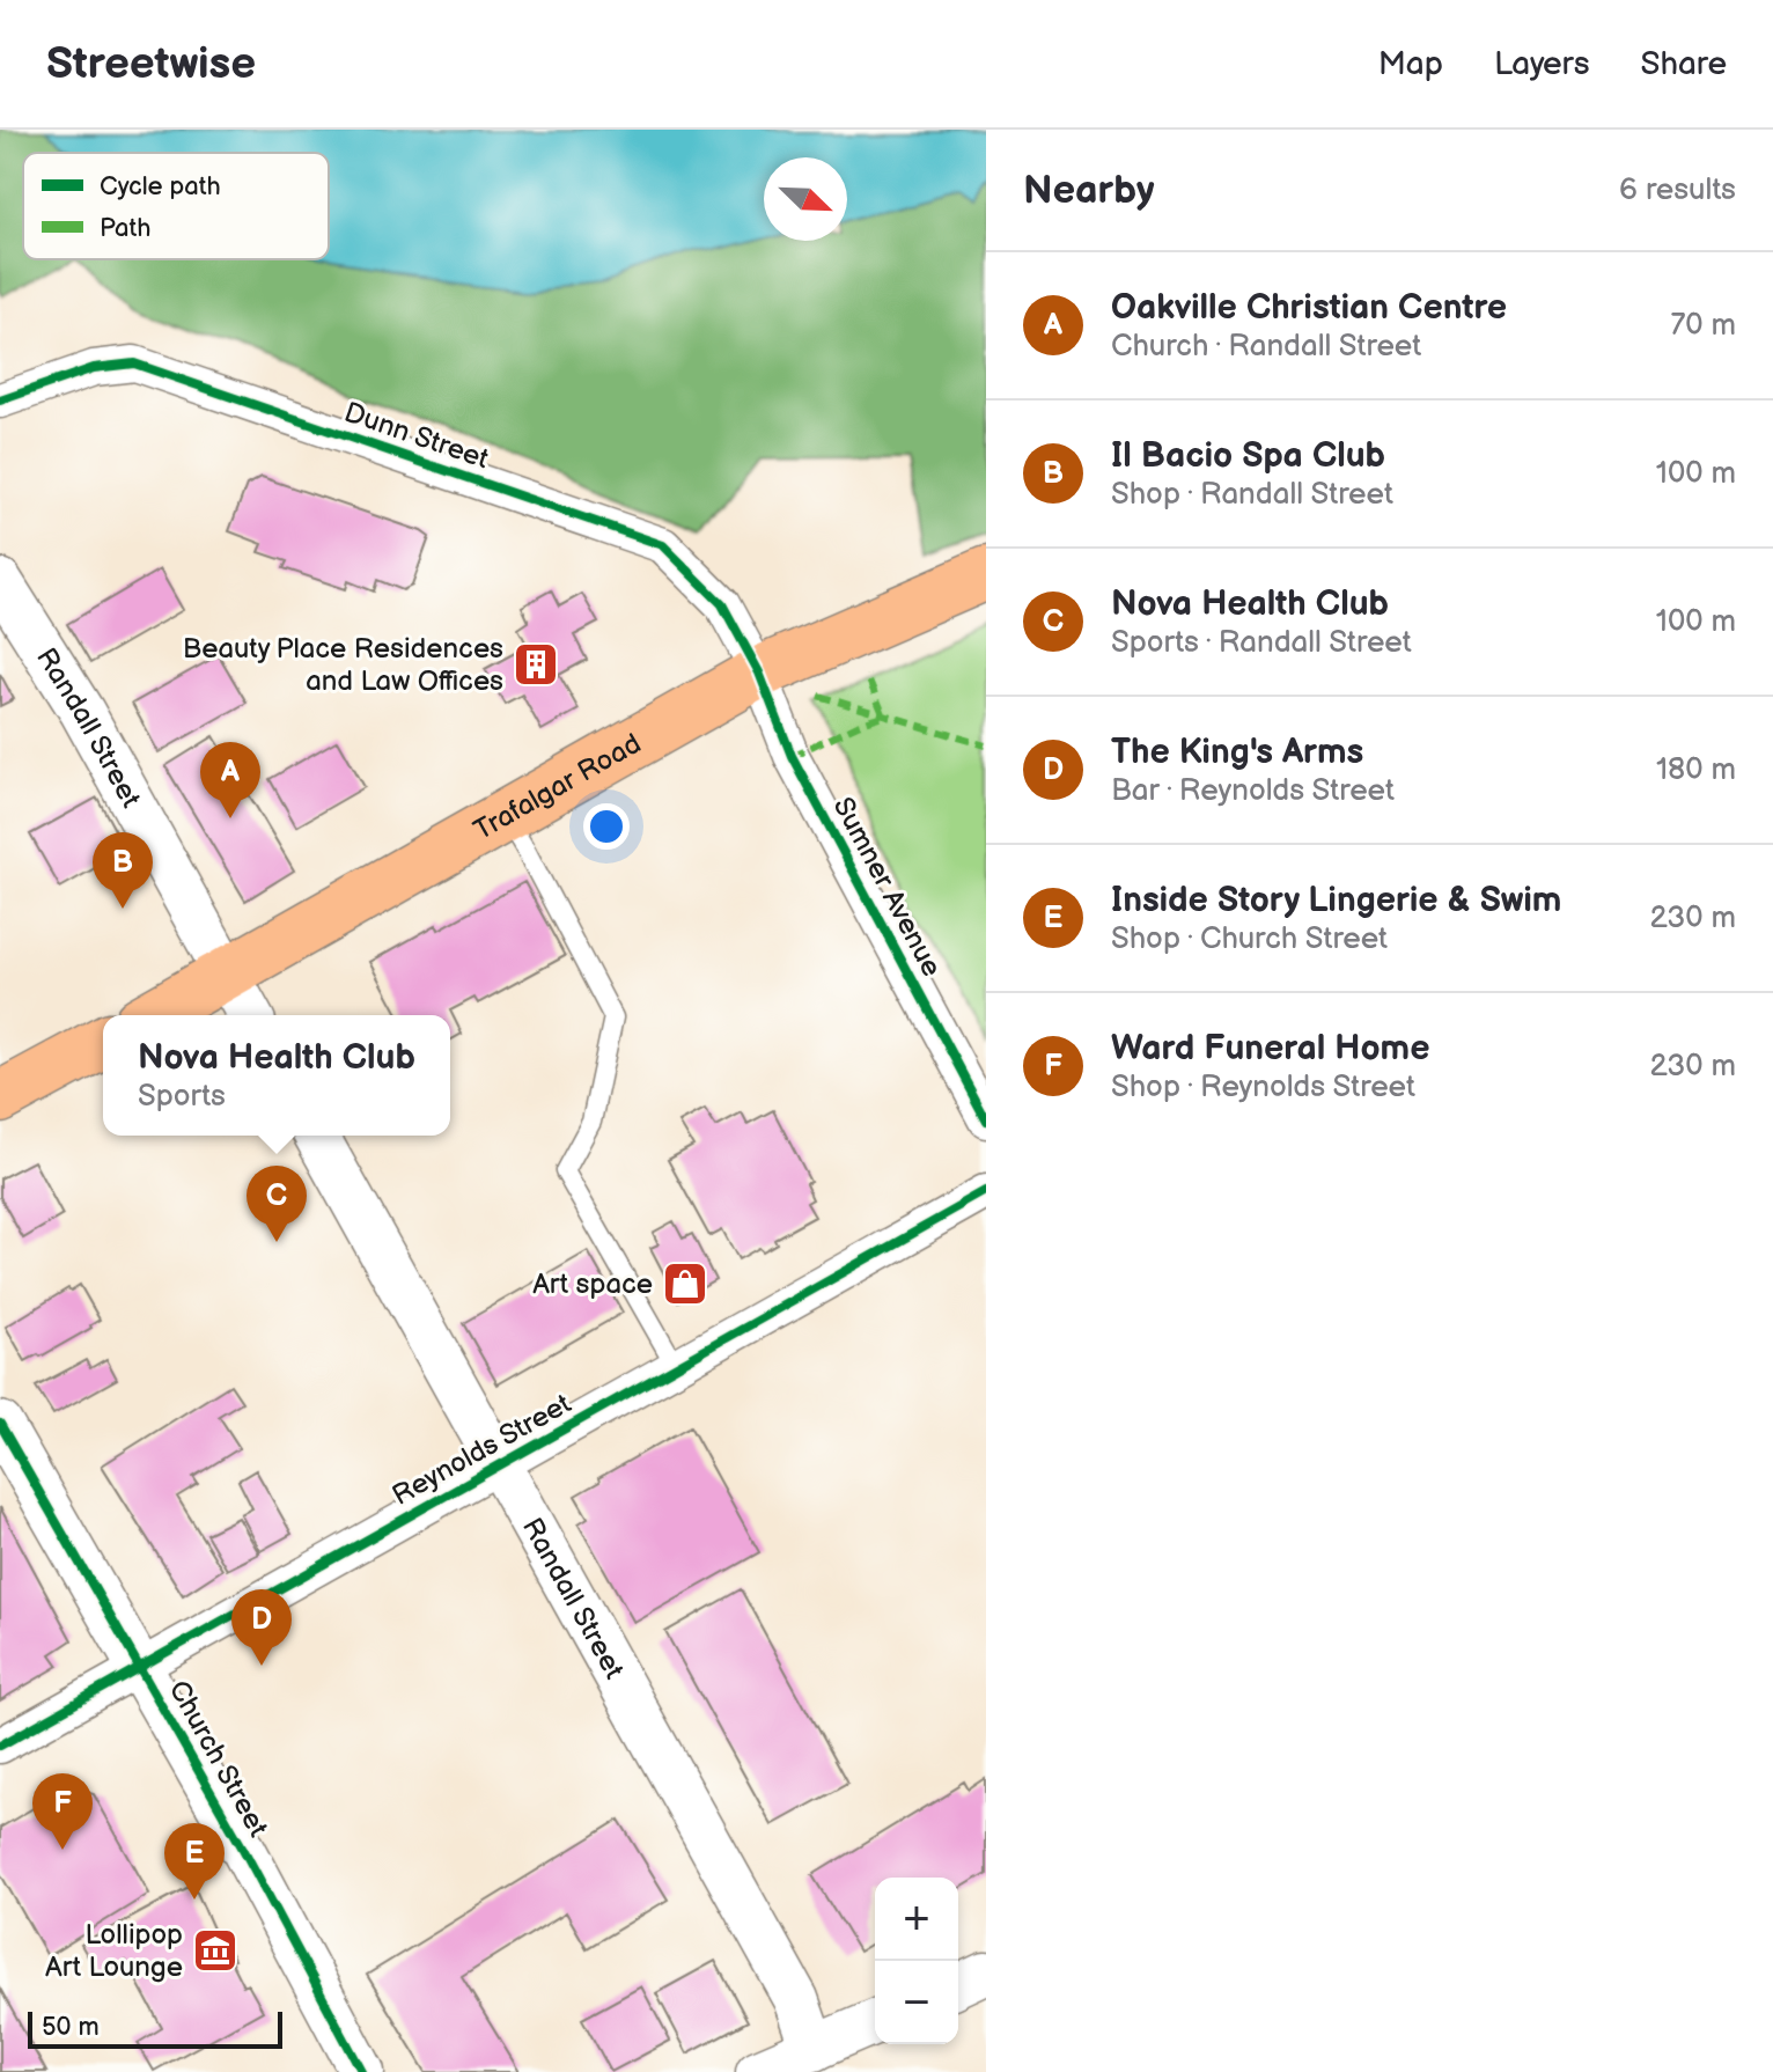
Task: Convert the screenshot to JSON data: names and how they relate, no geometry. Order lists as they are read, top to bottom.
{
  "streets": {
    "main road": ["Trafalgar Road"],
    "street": [
      "Dunn Street",
      "Randall Street",
      "Sumner Avenue",
      "Reynolds Street",
      "Church Street"
    ]
  },
  "crossings": [
    ["Dunn Street", "Trafalgar Road"],
    ["Dunn Street", "Sumner Avenue"],
    ["Randall Street", "Trafalgar Road"],
    ["Randall Street", "Reynolds Street"],
    ["Trafalgar Road", "Sumner Avenue"],
    ["Reynolds Street", "Church Street"]
  ],
  "places": {
    "building": ["Beauty Place Residences and Law Offices"],
    "shop": ["Art space"],
    "museum": ["Lollipop Art Lounge"]
  },
  "legend": ["Cycle path", "Path"],
  "scale_bar": "50 m",
  "north": "bottom right",
  "page": {
    "header": "Streetwise",
    "nav": ["Map", "Layers", "Share"],
    "heading": ["Nearby", "6 results"],
    "list": [
      {
        "mark": "A",
        "name": "Oakville Christian Centre",
        "note": "Church · Randall Street",
        "value": "70 m"
      },
      {
        "mark": "B",
        "name": "Il Bacio Spa Club",
        "note": "Shop · Randall Street",
        "value": "100 m"
      },
      {
        "mark": "C",
        "name": "Nova Health Club",
        "note": "Sports · Randall Street",
        "value": "100 m"
      },
      {
        "mark": "D",
        "name": "The King's Arms",
        "note": "Bar · Reynolds Street",
        "value": "180 m"
      },
      {
        "mark": "E",
        "name": "Inside Story Lingerie & Swim",
        "note": "Shop · Church Street",
        "value": "230 m"
      },
      {
        "mark": "F",
        "name": "Ward Funeral Home",
        "note": "Shop · Reynolds Street",
        "value": "230 m"
      }
    ],
    "pins": [
      "A",
      "B",
      "C",
      "D",
      "F",
      "E"
    ],
    "popup": ["Nova Health Club", "Sports"],
    "map_buttons": ["+", "−"],
    "scale": "50 m"
  }
}
